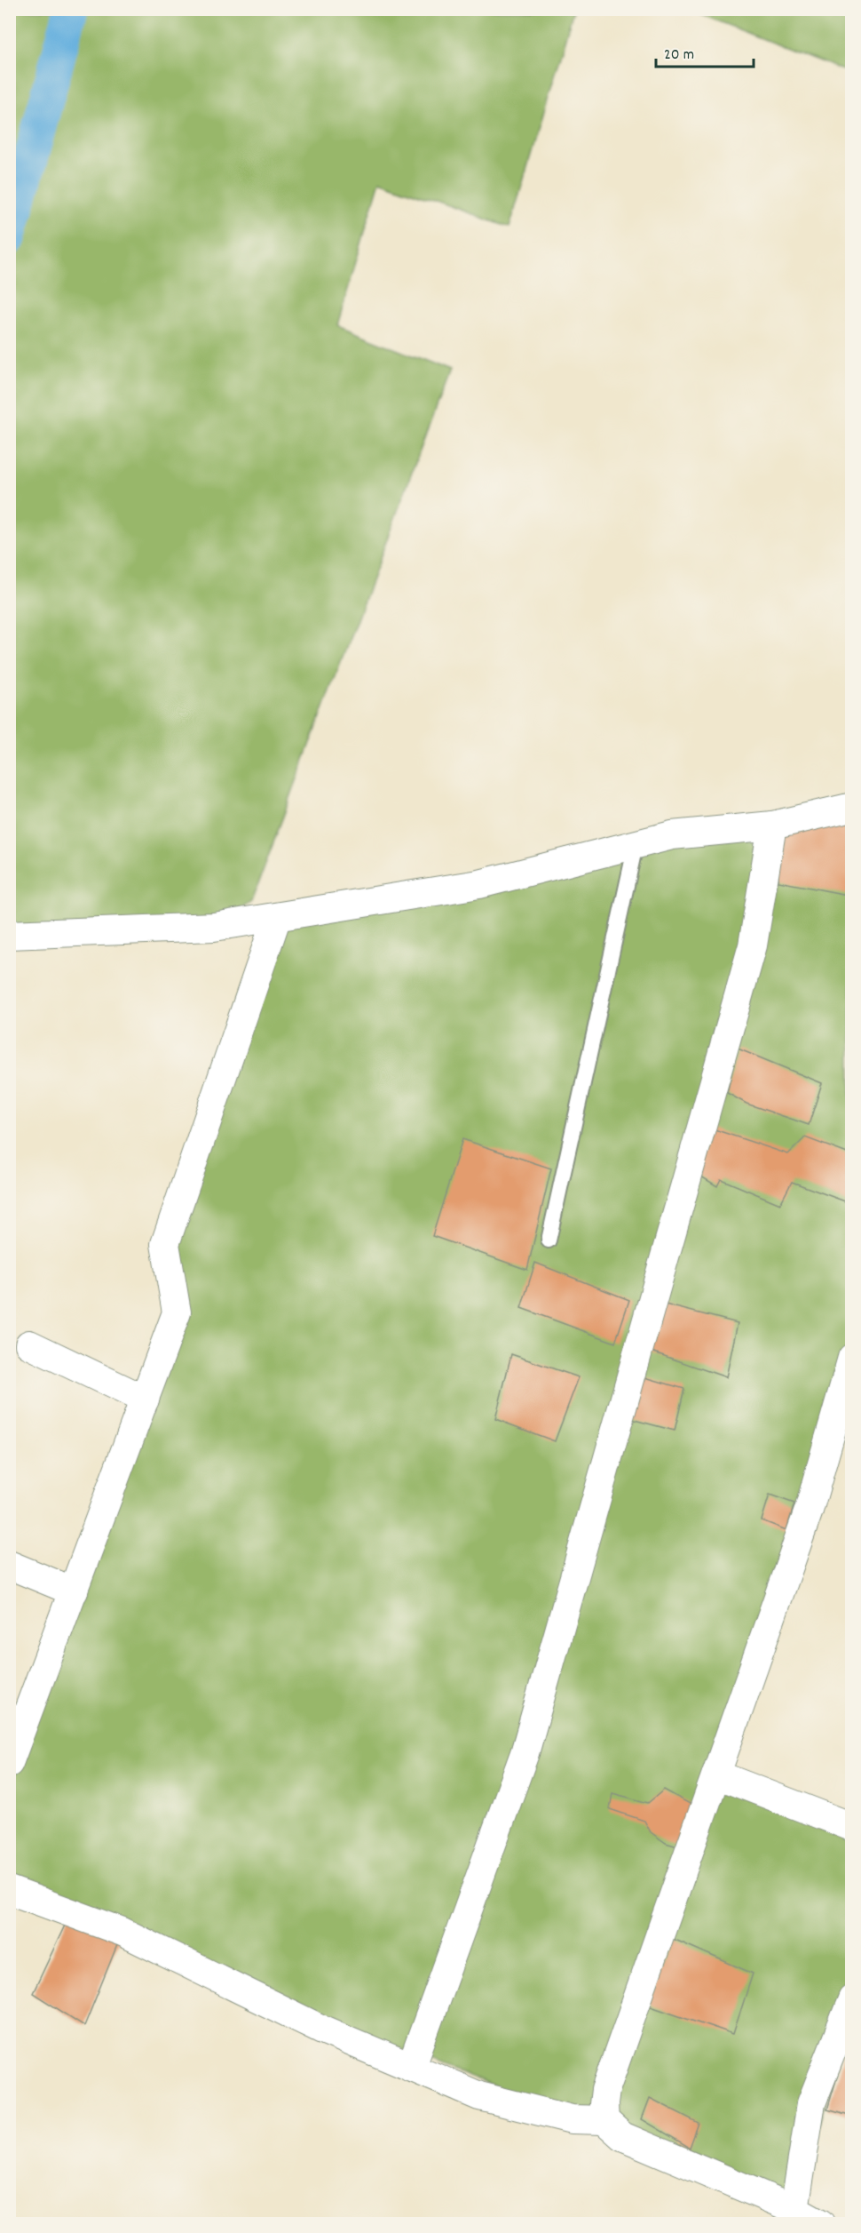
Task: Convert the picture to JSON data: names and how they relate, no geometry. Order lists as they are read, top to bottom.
{
  "scale_bar": "20 m"
}
